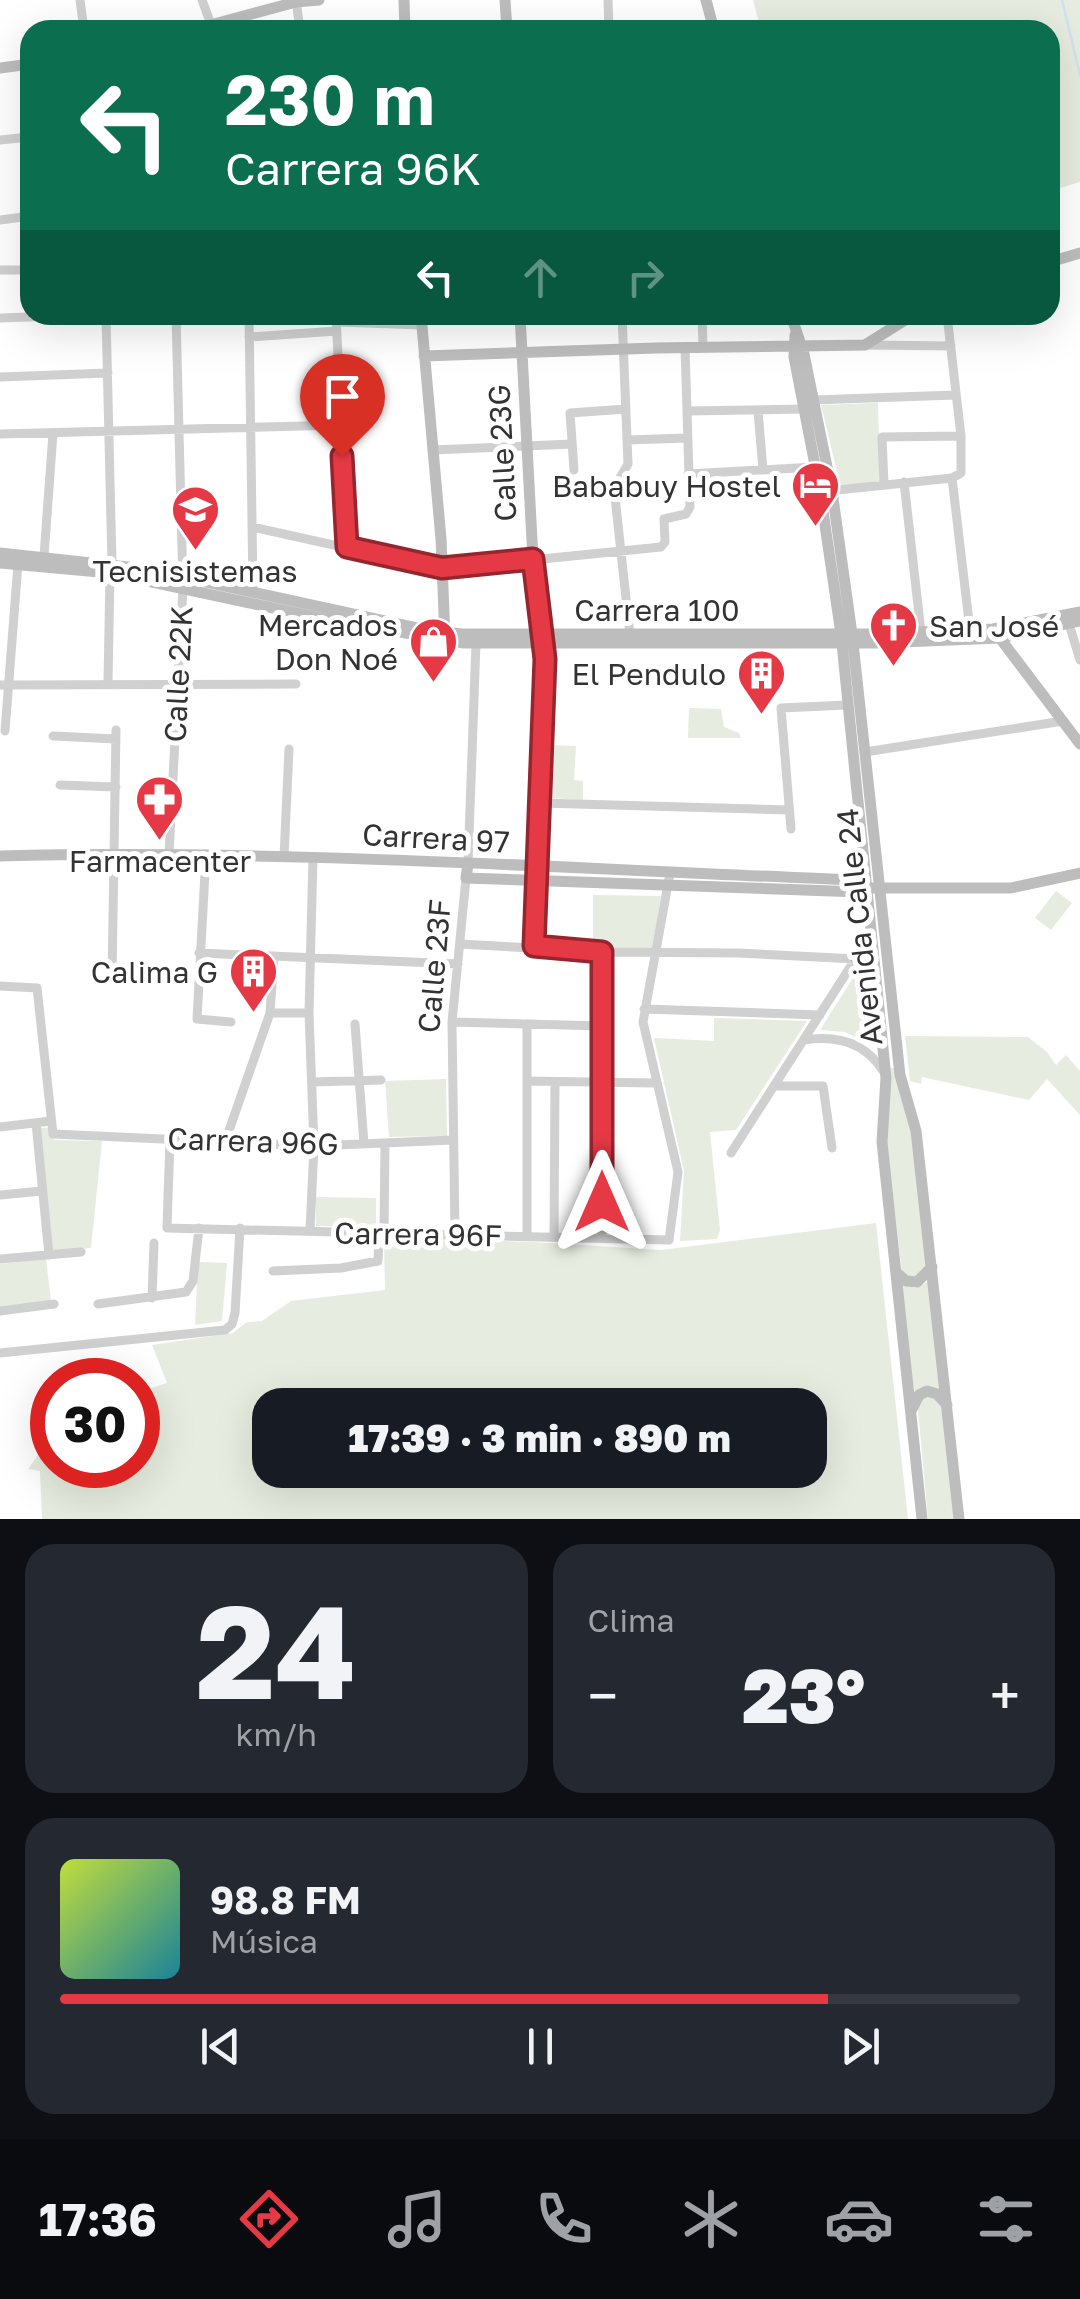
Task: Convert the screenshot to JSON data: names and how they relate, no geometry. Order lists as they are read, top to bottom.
{
  "streets": {
    "main road": [
      "Calle 23G",
      "Carrera 100",
      "Carrera 97",
      "Avenida Calle 24",
      "Calle 23F"
    ],
    "street": ["Calle 22K", "Carrera 96G", "Carrera 96F"]
  },
  "crossings": [
    ["Calle 23G", "Carrera 100"],
    ["Calle 23G", "Carrera 97"],
    ["Carrera 100", "Calle 22K"],
    ["Carrera 100", "Avenida Calle 24"],
    ["Carrera 100", "Calle 23F"],
    ["Calle 22K", "Carrera 97"],
    ["Carrera 97", "Avenida Calle 24"],
    ["Carrera 97", "Calle 23F"],
    ["Calle 23F", "Carrera 96G"],
    ["Calle 23F", "Carrera 96F"],
    ["Carrera 96G", "Carrera 96F"]
  ],
  "places": {
    "hotel": ["Bababuy Hostel"],
    "school or university": ["Tecnisistemas"],
    "church": ["San José"],
    "shop": ["Mercados Don Noé"],
    "building": ["El Pendulo", "Calima G"],
    "pharmacy": ["Farmacenter"]
  },
  "page": {
    "turn": ["230 m", "Carrera 96K"],
    "limit": "30",
    "trip": "17:39 · 3 min · 890 m",
    "tile": [
      ["24", "km/h"],
      "Clima"
    ],
    "heat": ["−", "23°", "+"],
    "song": ["98.8 FM", "Música"],
    "tabs": "17:36"
  }
}
